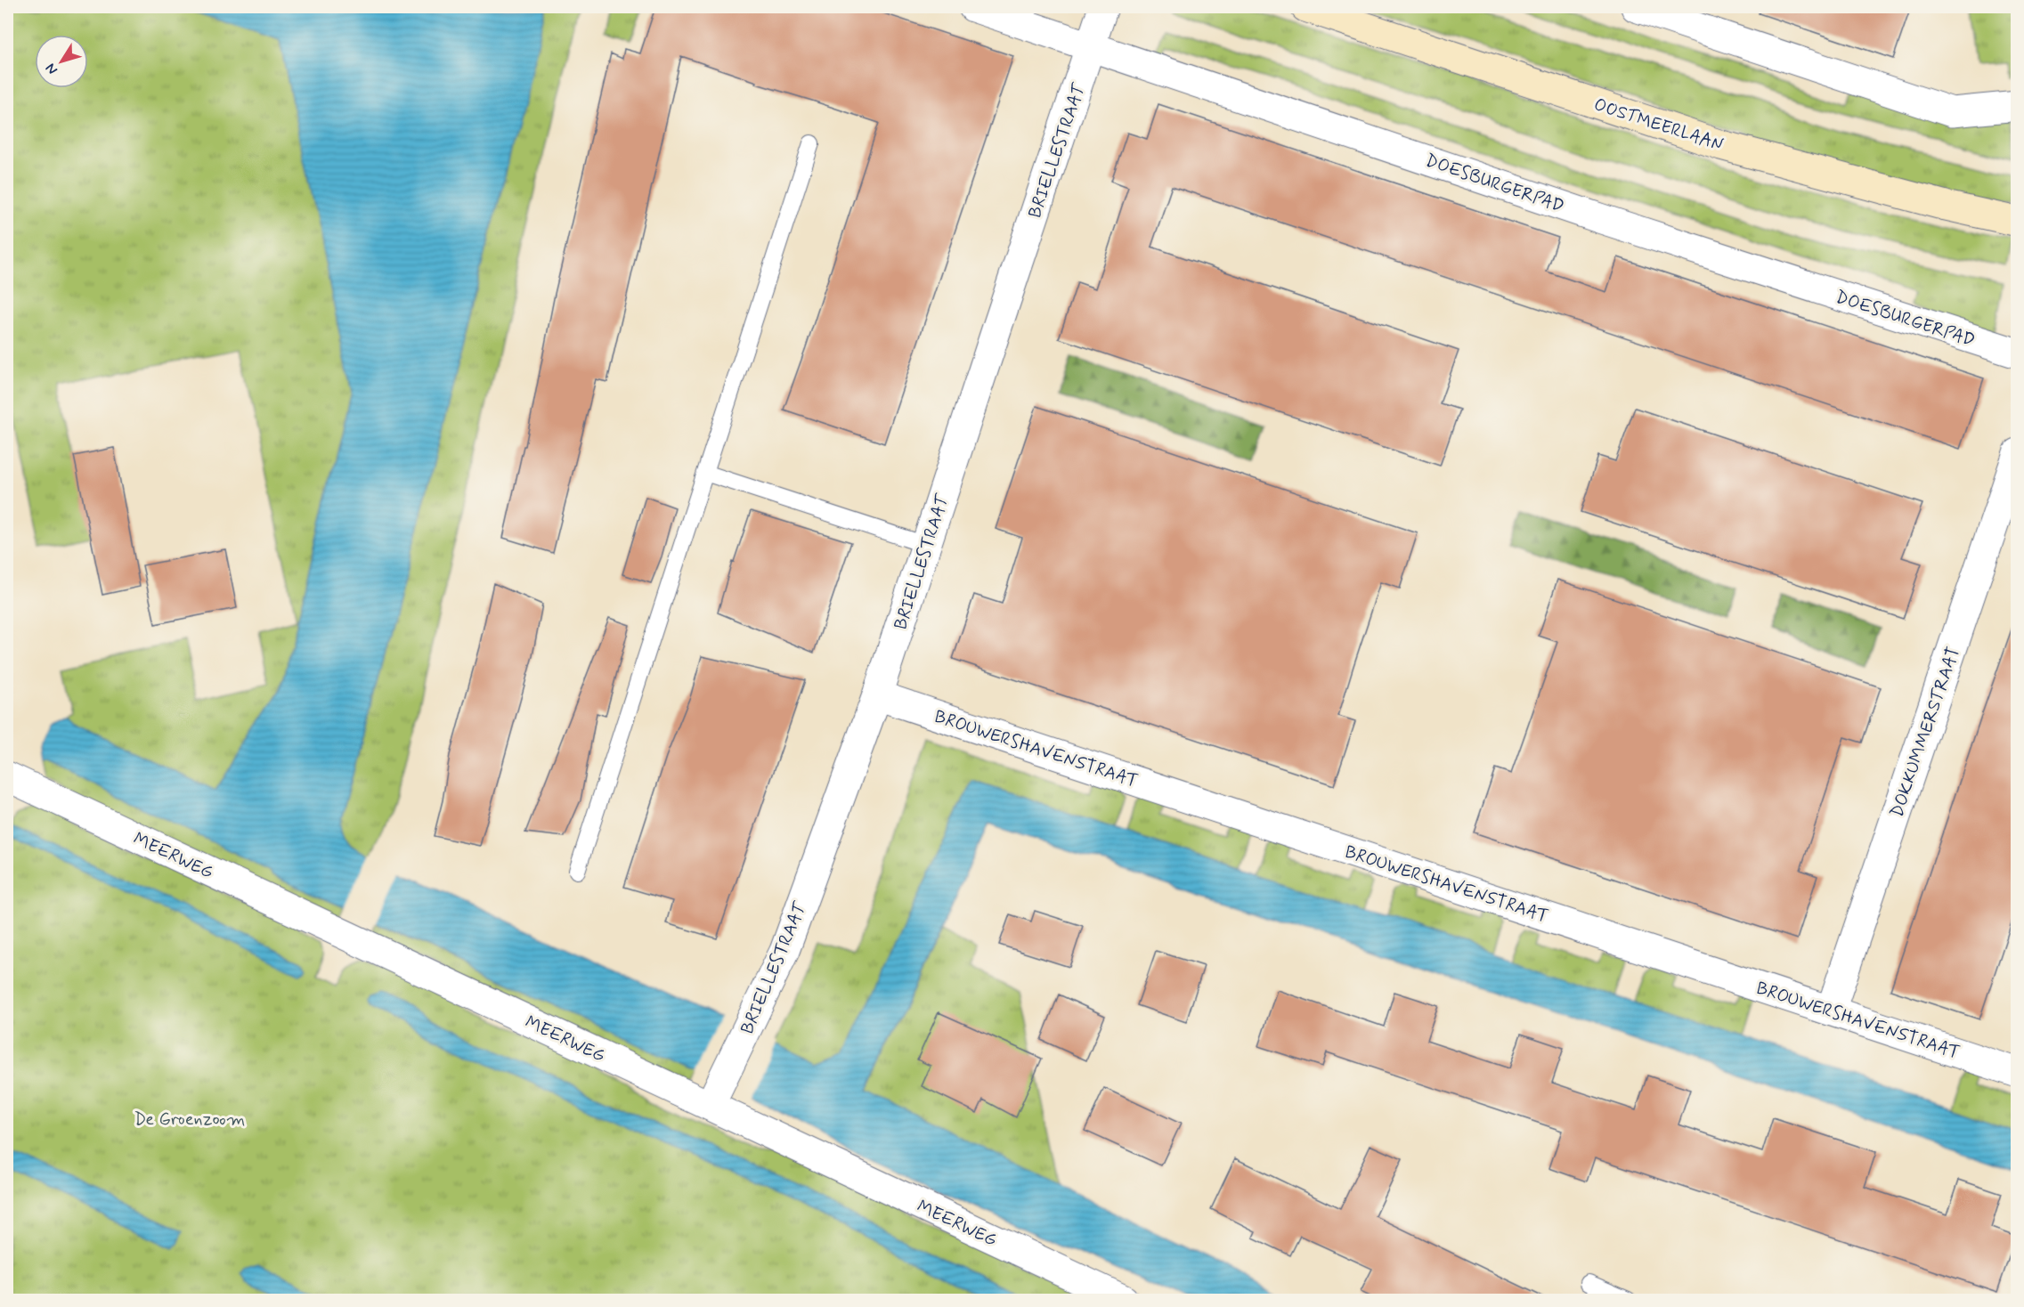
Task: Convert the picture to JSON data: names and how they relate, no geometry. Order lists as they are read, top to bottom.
{
  "streets": {
    "street": [
      "OOSTMEERLAAN",
      "BRIELLESTRAAT",
      "DOESBURGERPAD",
      "DOKKUMMERSTRAAT",
      "BROUWERSHAVENSTRAAT",
      "MEERWEG"
    ]
  },
  "crossings": [
    ["BRIELLESTRAAT", "DOESBURGERPAD"],
    ["BRIELLESTRAAT", "BROUWERSHAVENSTRAAT"],
    ["BRIELLESTRAAT", "MEERWEG"],
    ["DOKKUMMERSTRAAT", "BROUWERSHAVENSTRAAT"]
  ],
  "parks": ["De Groenzoom"],
  "north": "bottom left"
}
